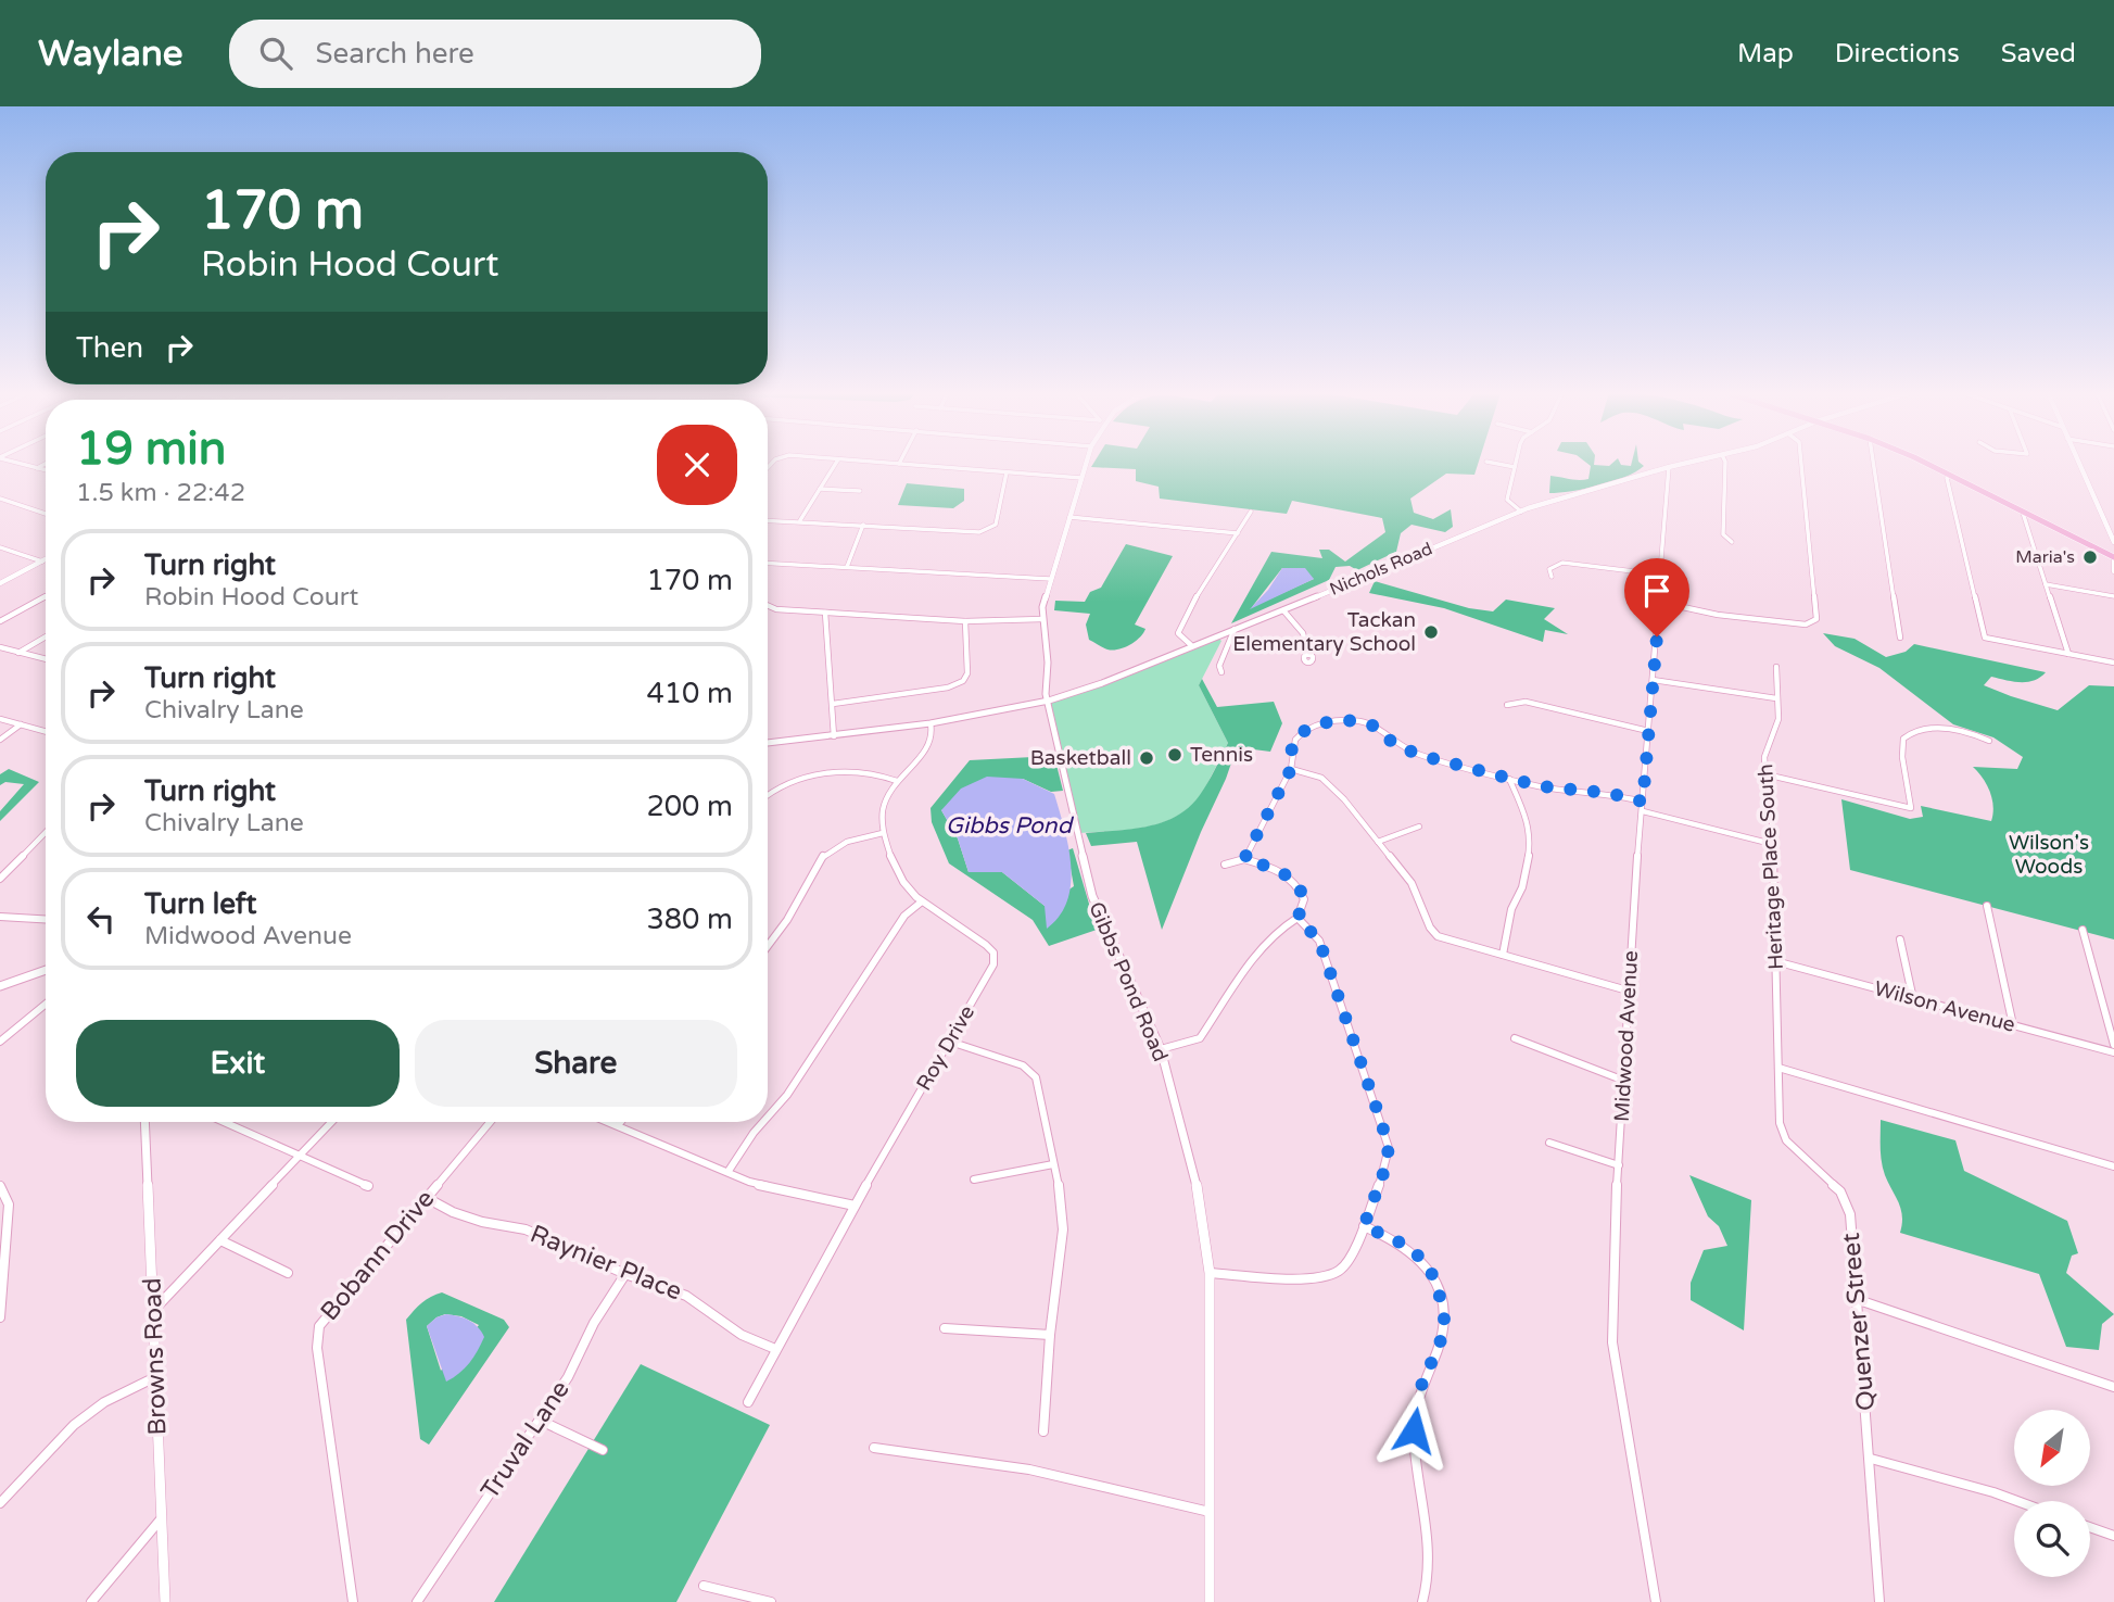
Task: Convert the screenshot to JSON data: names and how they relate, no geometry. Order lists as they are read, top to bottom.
{
  "streets": {
    "street": [
      "Nichols Road",
      "Heritage Place South",
      "Gibbs Pond Road",
      "Wilson Avenue",
      "Midwood Avenue",
      "Roy Drive",
      "Bobann Drive",
      "Raynier Place",
      "Quenzer Street",
      "Browns Road",
      "Truval Lane"
    ]
  },
  "crossings": [
    ["Nichols Road", "Gibbs Pond Road"],
    ["Nichols Road", "Midwood Avenue"],
    ["Heritage Place South", "Wilson Avenue"],
    ["Heritage Place South", "Quenzer Street"],
    ["Roy Drive", "Raynier Place"],
    ["Bobann Drive", "Raynier Place"],
    ["Raynier Place", "Truval Lane"]
  ],
  "water": ["Gibbs Pond"],
  "parks": ["Wilson's Woods"],
  "places": [
    "Maria's",
    "Tackan Elementary School",
    "Tennis",
    "Basketball"
  ],
  "north": "bottom left",
  "page": {
    "header": "Waylane",
    "search": "Search here",
    "nav": ["Map", "Directions", "Saved"],
    "turn": ["170 m", "Robin Hood Court"],
    "then": "Then",
    "heading": ["19 min", "1.5 km · 22:42"],
    "list": [
      {
        "name": "Turn right",
        "note": "Robin Hood Court",
        "value": "170 m"
      },
      {
        "name": "Turn right",
        "note": "Chivalry Lane",
        "value": "410 m"
      },
      {
        "name": "Turn right",
        "note": "Chivalry Lane",
        "value": "200 m"
      },
      {
        "name": "Turn left",
        "note": "Midwood Avenue",
        "value": "380 m"
      }
    ],
    "buttons": ["Exit", "Share"]
  }
}
